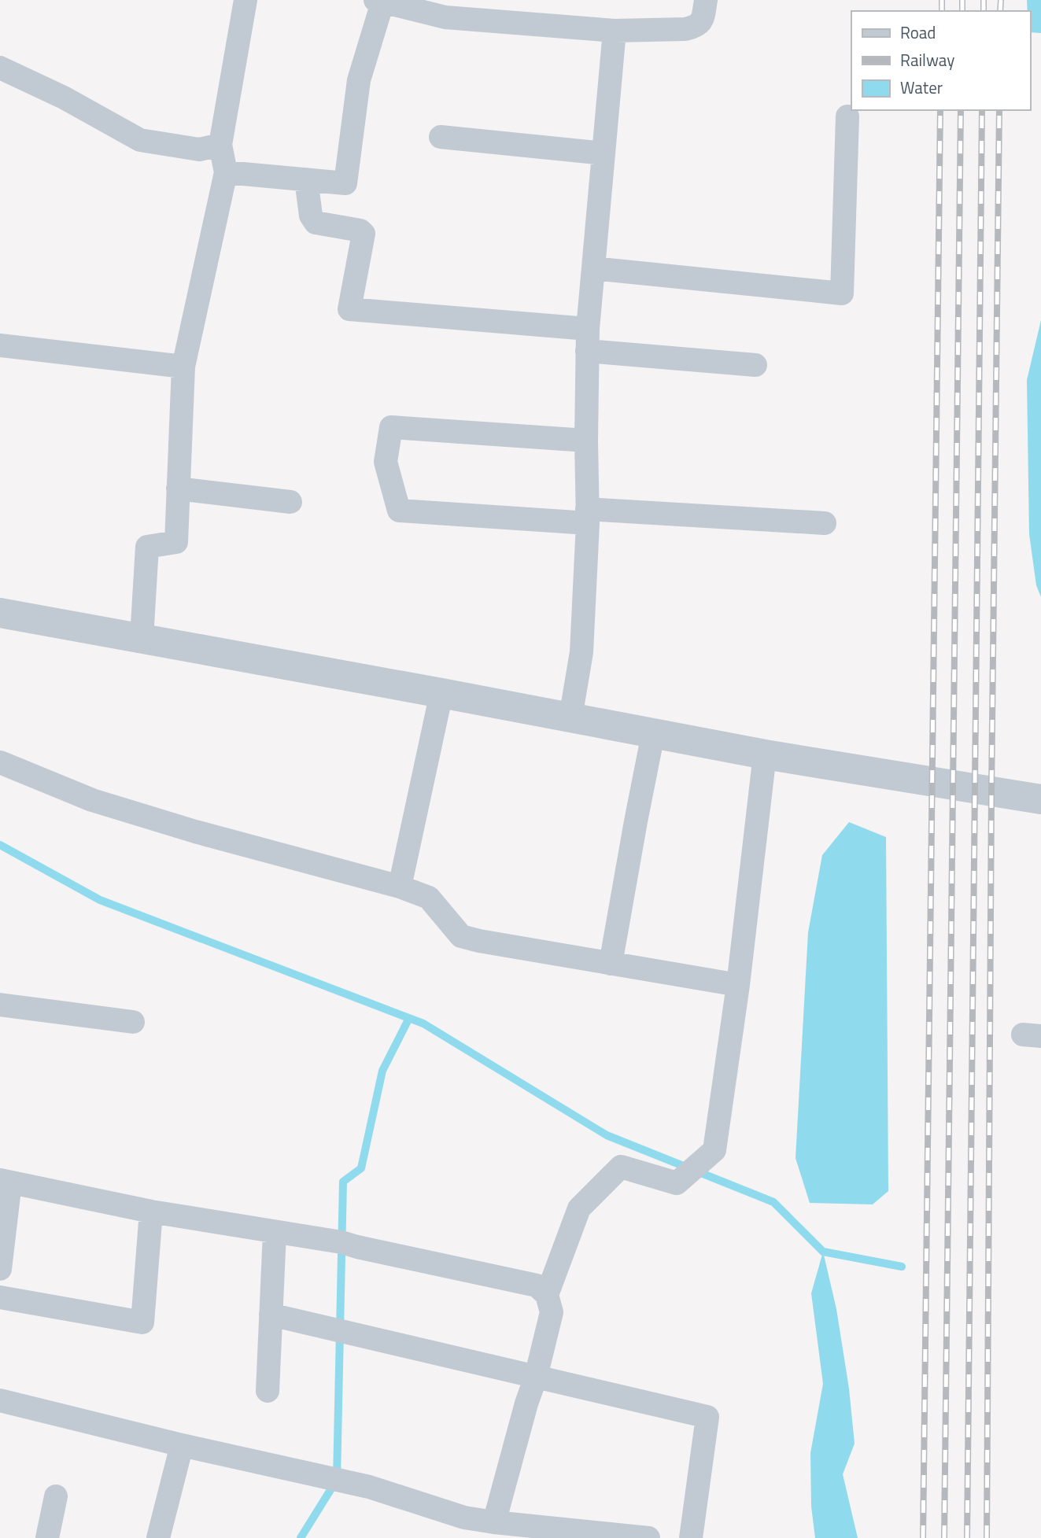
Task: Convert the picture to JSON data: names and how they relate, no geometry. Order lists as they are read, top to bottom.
{
  "legend": ["Road", "Railway", "Water"]
}
